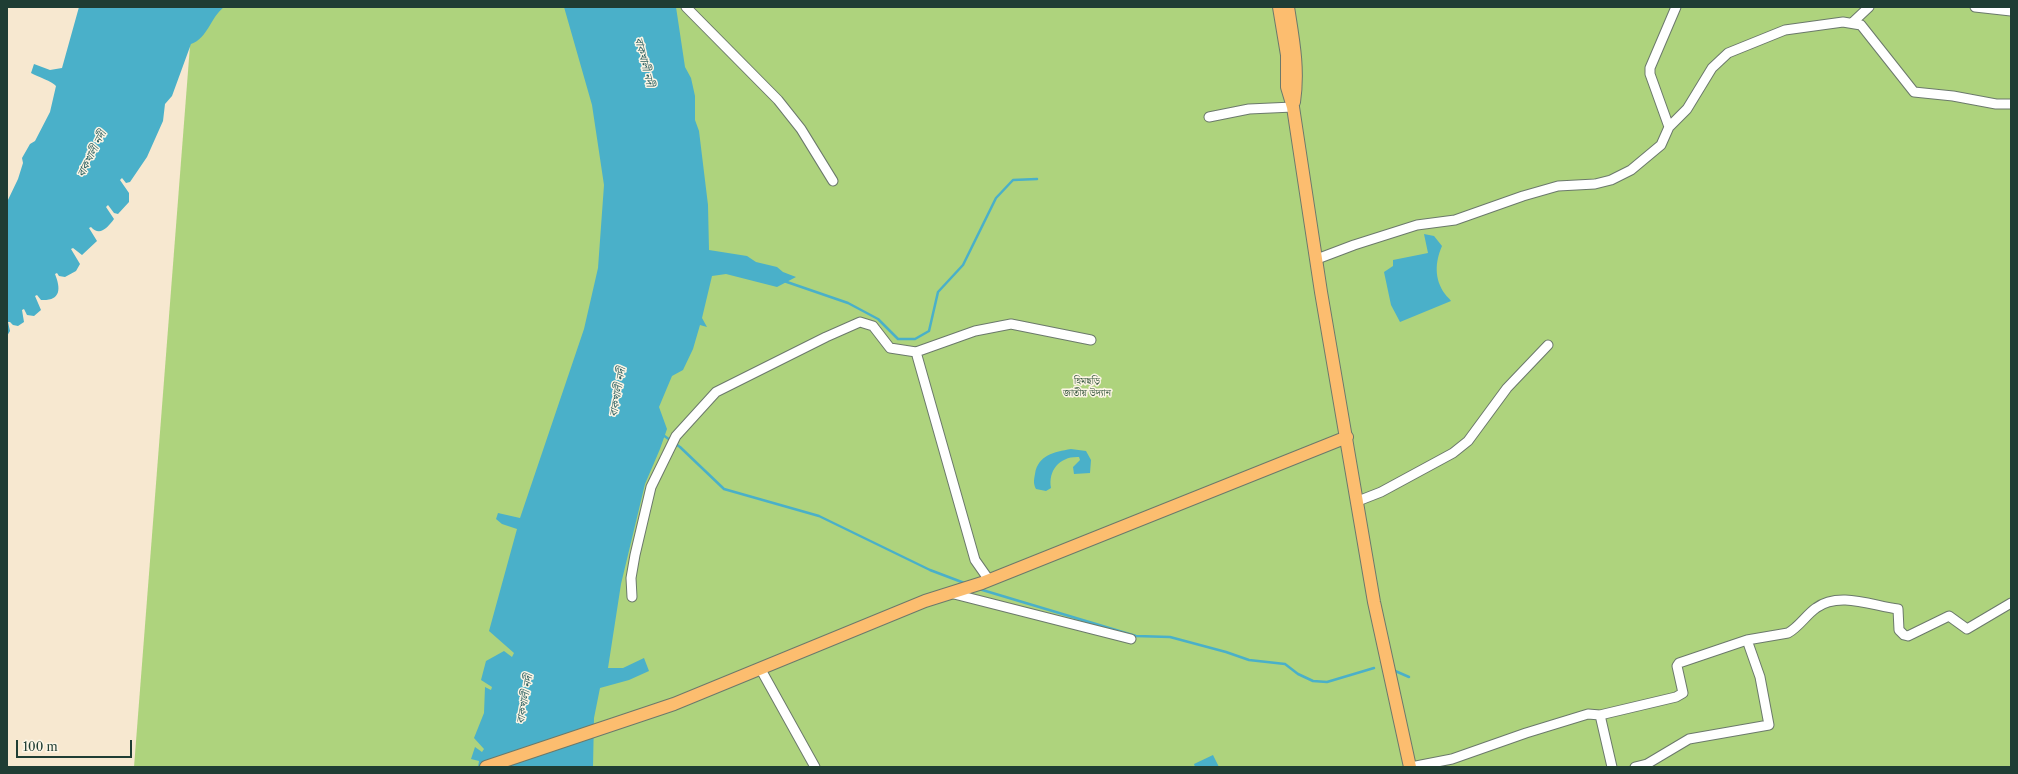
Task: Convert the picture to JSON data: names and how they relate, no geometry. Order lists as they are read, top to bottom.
{
  "water": ["বাকখালী নদী"],
  "parks": ["হিমছড়ি জাতীয় উদ্যান"],
  "scale_bar": "100 m"
}
